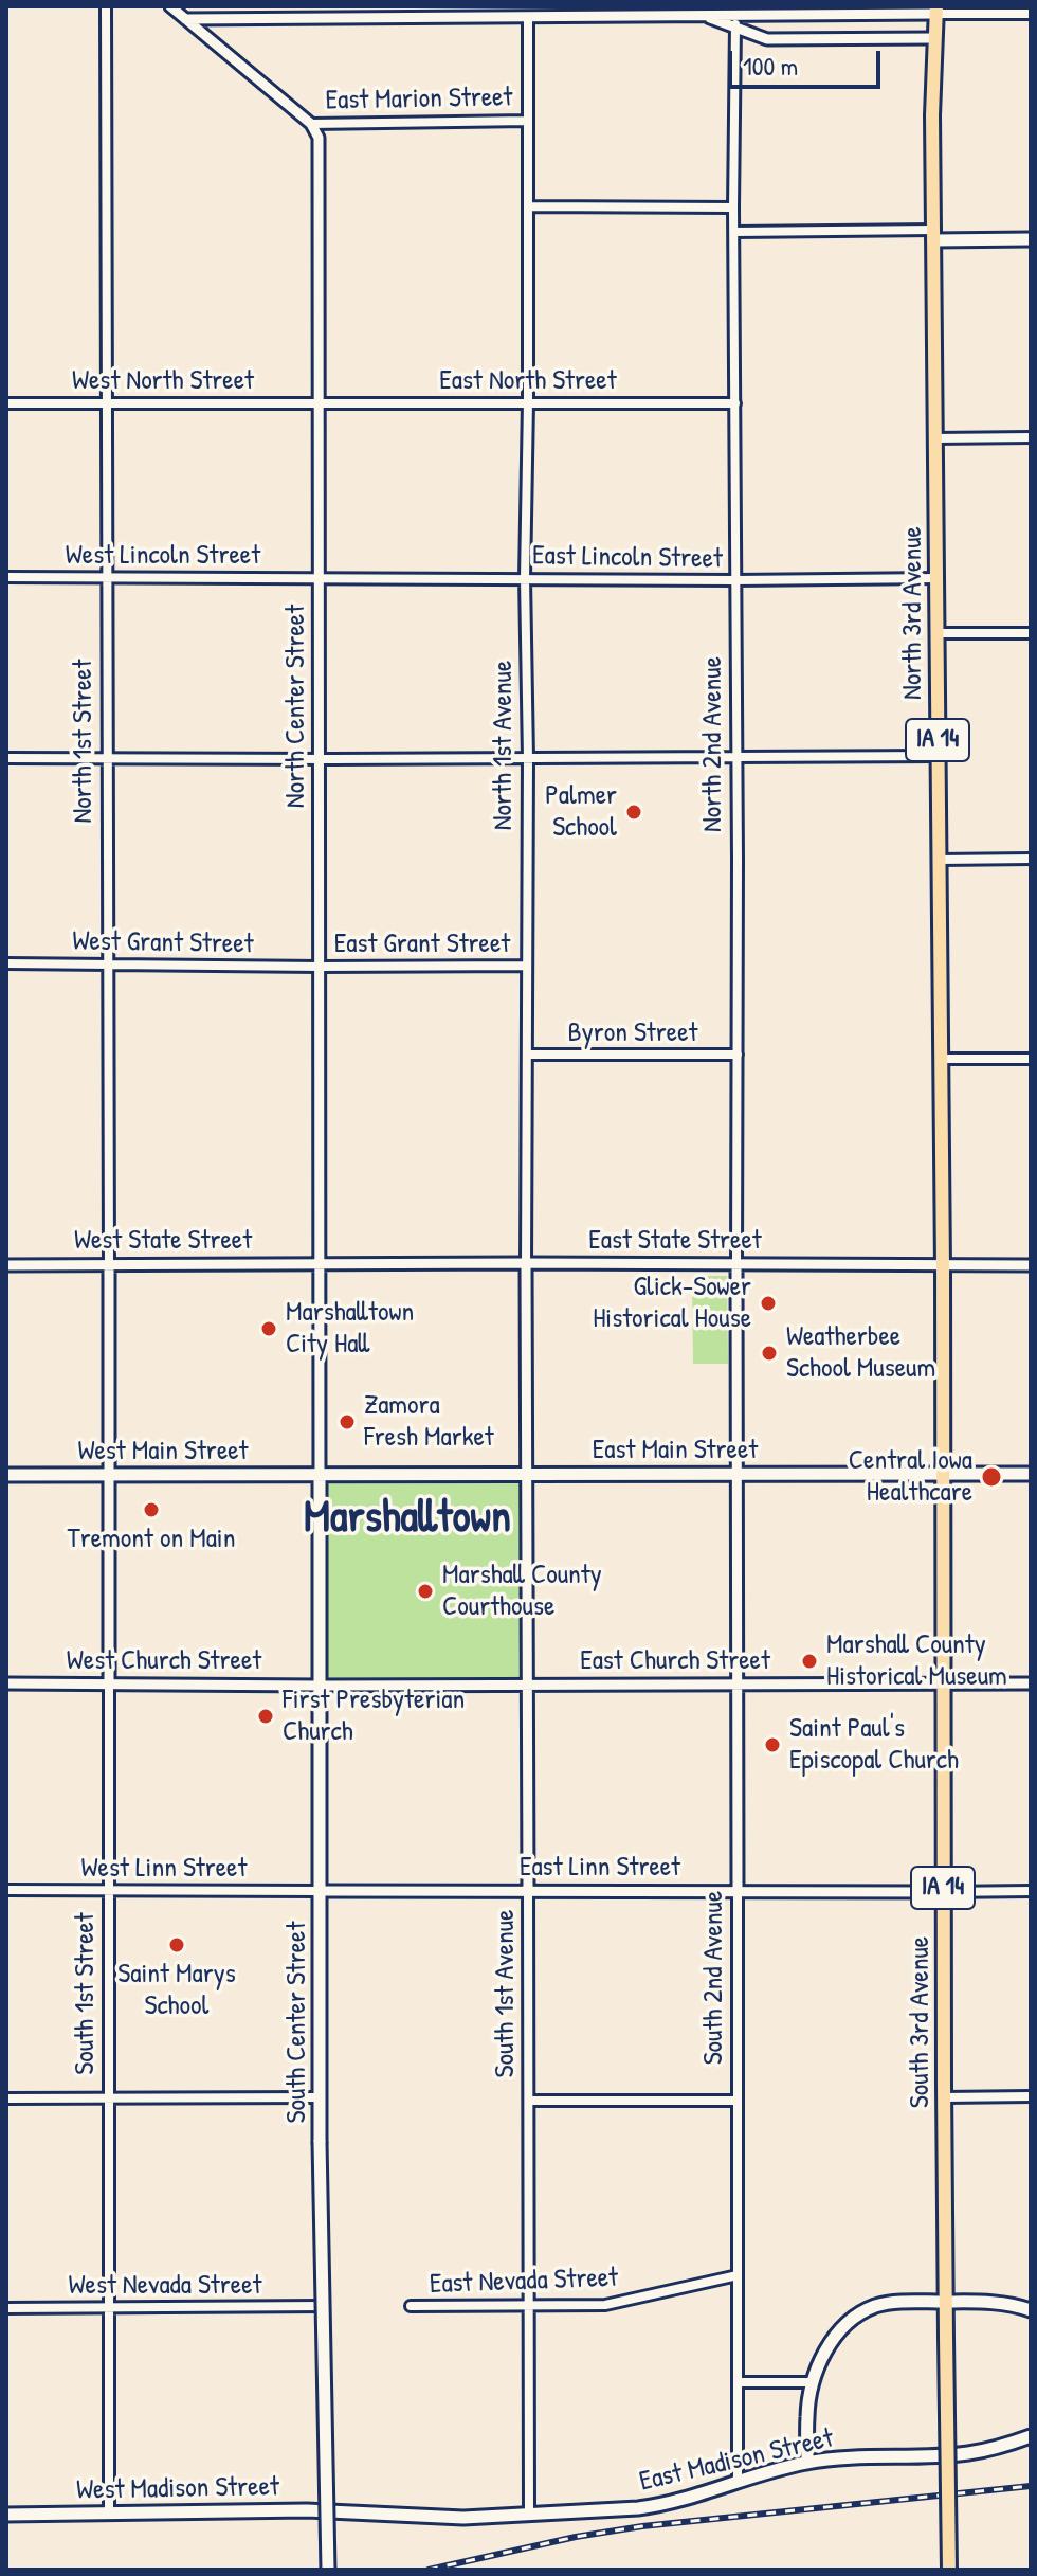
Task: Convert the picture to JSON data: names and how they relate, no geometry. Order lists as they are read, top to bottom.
{
  "streets": {
    "main road": [
      "North 3rd Avenue",
      "IA 14",
      "East Main Street",
      "West Main Street",
      "South Center Street",
      "South 3rd Avenue",
      "East Madison Street",
      "West Madison Street"
    ],
    "street": [
      "East Marion Street",
      "West North Street",
      "East North Street",
      "West Lincoln Street",
      "East Lincoln Street",
      "North Center Street",
      "North 1st Street",
      "North 2nd Avenue",
      "North 1st Avenue",
      "West Grant Street",
      "East Grant Street",
      "Byron Street",
      "West State Street",
      "East State Street",
      "West Church Street",
      "East Church Street",
      "East Linn Street",
      "West Linn Street",
      "South 2nd Avenue",
      "South 1st Street",
      "South 1st Avenue",
      "East Nevada Street",
      "West Nevada Street"
    ]
  },
  "crossings": [
    ["East Marion Street", "North Center Street"],
    ["East Marion Street", "North 1st Avenue"],
    ["West North Street", "East North Street"],
    ["West North Street", "North Center Street"],
    ["West North Street", "North 1st Street"],
    ["East North Street", "North Center Street"],
    ["East North Street", "North 2nd Avenue"],
    ["East North Street", "North 1st Avenue"],
    ["West Lincoln Street", "East Lincoln Street"],
    ["West Lincoln Street", "North Center Street"],
    ["West Lincoln Street", "North 1st Street"],
    ["East Lincoln Street", "North 3rd Avenue"],
    ["East Lincoln Street", "North Center Street"],
    ["East Lincoln Street", "North 2nd Avenue"],
    ["East Lincoln Street", "North 1st Avenue"],
    ["North 3rd Avenue", "East State Street"],
    ["North 3rd Avenue", "East Main Street"],
    ["North 3rd Avenue", "South 3rd Avenue"],
    ["North Center Street", "West Grant Street"],
    ["North Center Street", "East Grant Street"],
    ["North Center Street", "West State Street"],
    ["North Center Street", "East State Street"],
    ["North Center Street", "East Main Street"],
    ["North Center Street", "West Main Street"],
    ["North Center Street", "South Center Street"],
    ["North 1st Street", "West Grant Street"],
    ["North 1st Street", "West State Street"],
    ["North 1st Street", "West Main Street"],
    ["North 1st Street", "South 1st Street"],
    ["North 2nd Avenue", "Byron Street"],
    ["North 2nd Avenue", "East State Street"],
    ["North 2nd Avenue", "East Main Street"],
    ["North 2nd Avenue", "South 2nd Avenue"],
    ["North 1st Avenue", "East Grant Street"],
    ["North 1st Avenue", "Byron Street"],
    ["North 1st Avenue", "East State Street"],
    ["North 1st Avenue", "East Main Street"],
    ["North 1st Avenue", "South 1st Avenue"],
    ["West Grant Street", "East Grant Street"],
    ["West State Street", "East State Street"],
    ["East Main Street", "West Main Street"],
    ["East Main Street", "South 2nd Avenue"],
    ["East Main Street", "South 1st Avenue"],
    ["East Main Street", "South Center Street"],
    ["East Main Street", "South 3rd Avenue"],
    ["West Main Street", "South 1st Street"],
    ["West Main Street", "South Center Street"],
    ["West Church Street", "East Church Street"],
    ["West Church Street", "South 1st Street"],
    ["West Church Street", "South Center Street"],
    ["East Church Street", "South 2nd Avenue"],
    ["East Church Street", "South 1st Avenue"],
    ["East Church Street", "South Center Street"],
    ["East Church Street", "South 3rd Avenue"],
    ["East Linn Street", "West Linn Street"],
    ["East Linn Street", "South 2nd Avenue"],
    ["East Linn Street", "South 1st Avenue"],
    ["East Linn Street", "South Center Street"],
    ["East Linn Street", "South 3rd Avenue"],
    ["West Linn Street", "South 1st Street"],
    ["West Linn Street", "South Center Street"],
    ["South 2nd Avenue", "East Nevada Street"],
    ["South 2nd Avenue", "East Madison Street"],
    ["South 1st Street", "West Nevada Street"],
    ["South 1st Street", "West Madison Street"],
    ["South 1st Avenue", "East Nevada Street"],
    ["South 1st Avenue", "East Madison Street"],
    ["East Madison Street", "West Madison Street"]
  ],
  "districts": ["Marshalltown"],
  "places": [
    "Palmer School",
    "Glick-Sower Historical House",
    "Marshalltown City Hall",
    "Weatherbee School Museum",
    "Zamora Fresh Market",
    "Central Iowa Healthcare",
    "Tremont on Main",
    "Marshall County Courthouse",
    "Marshall County Historical Museum",
    "First Presbyterian Church",
    "Saint Paul's Episcopal Church",
    "Saint Marys School"
  ],
  "scale_bar": "100 m"
}
